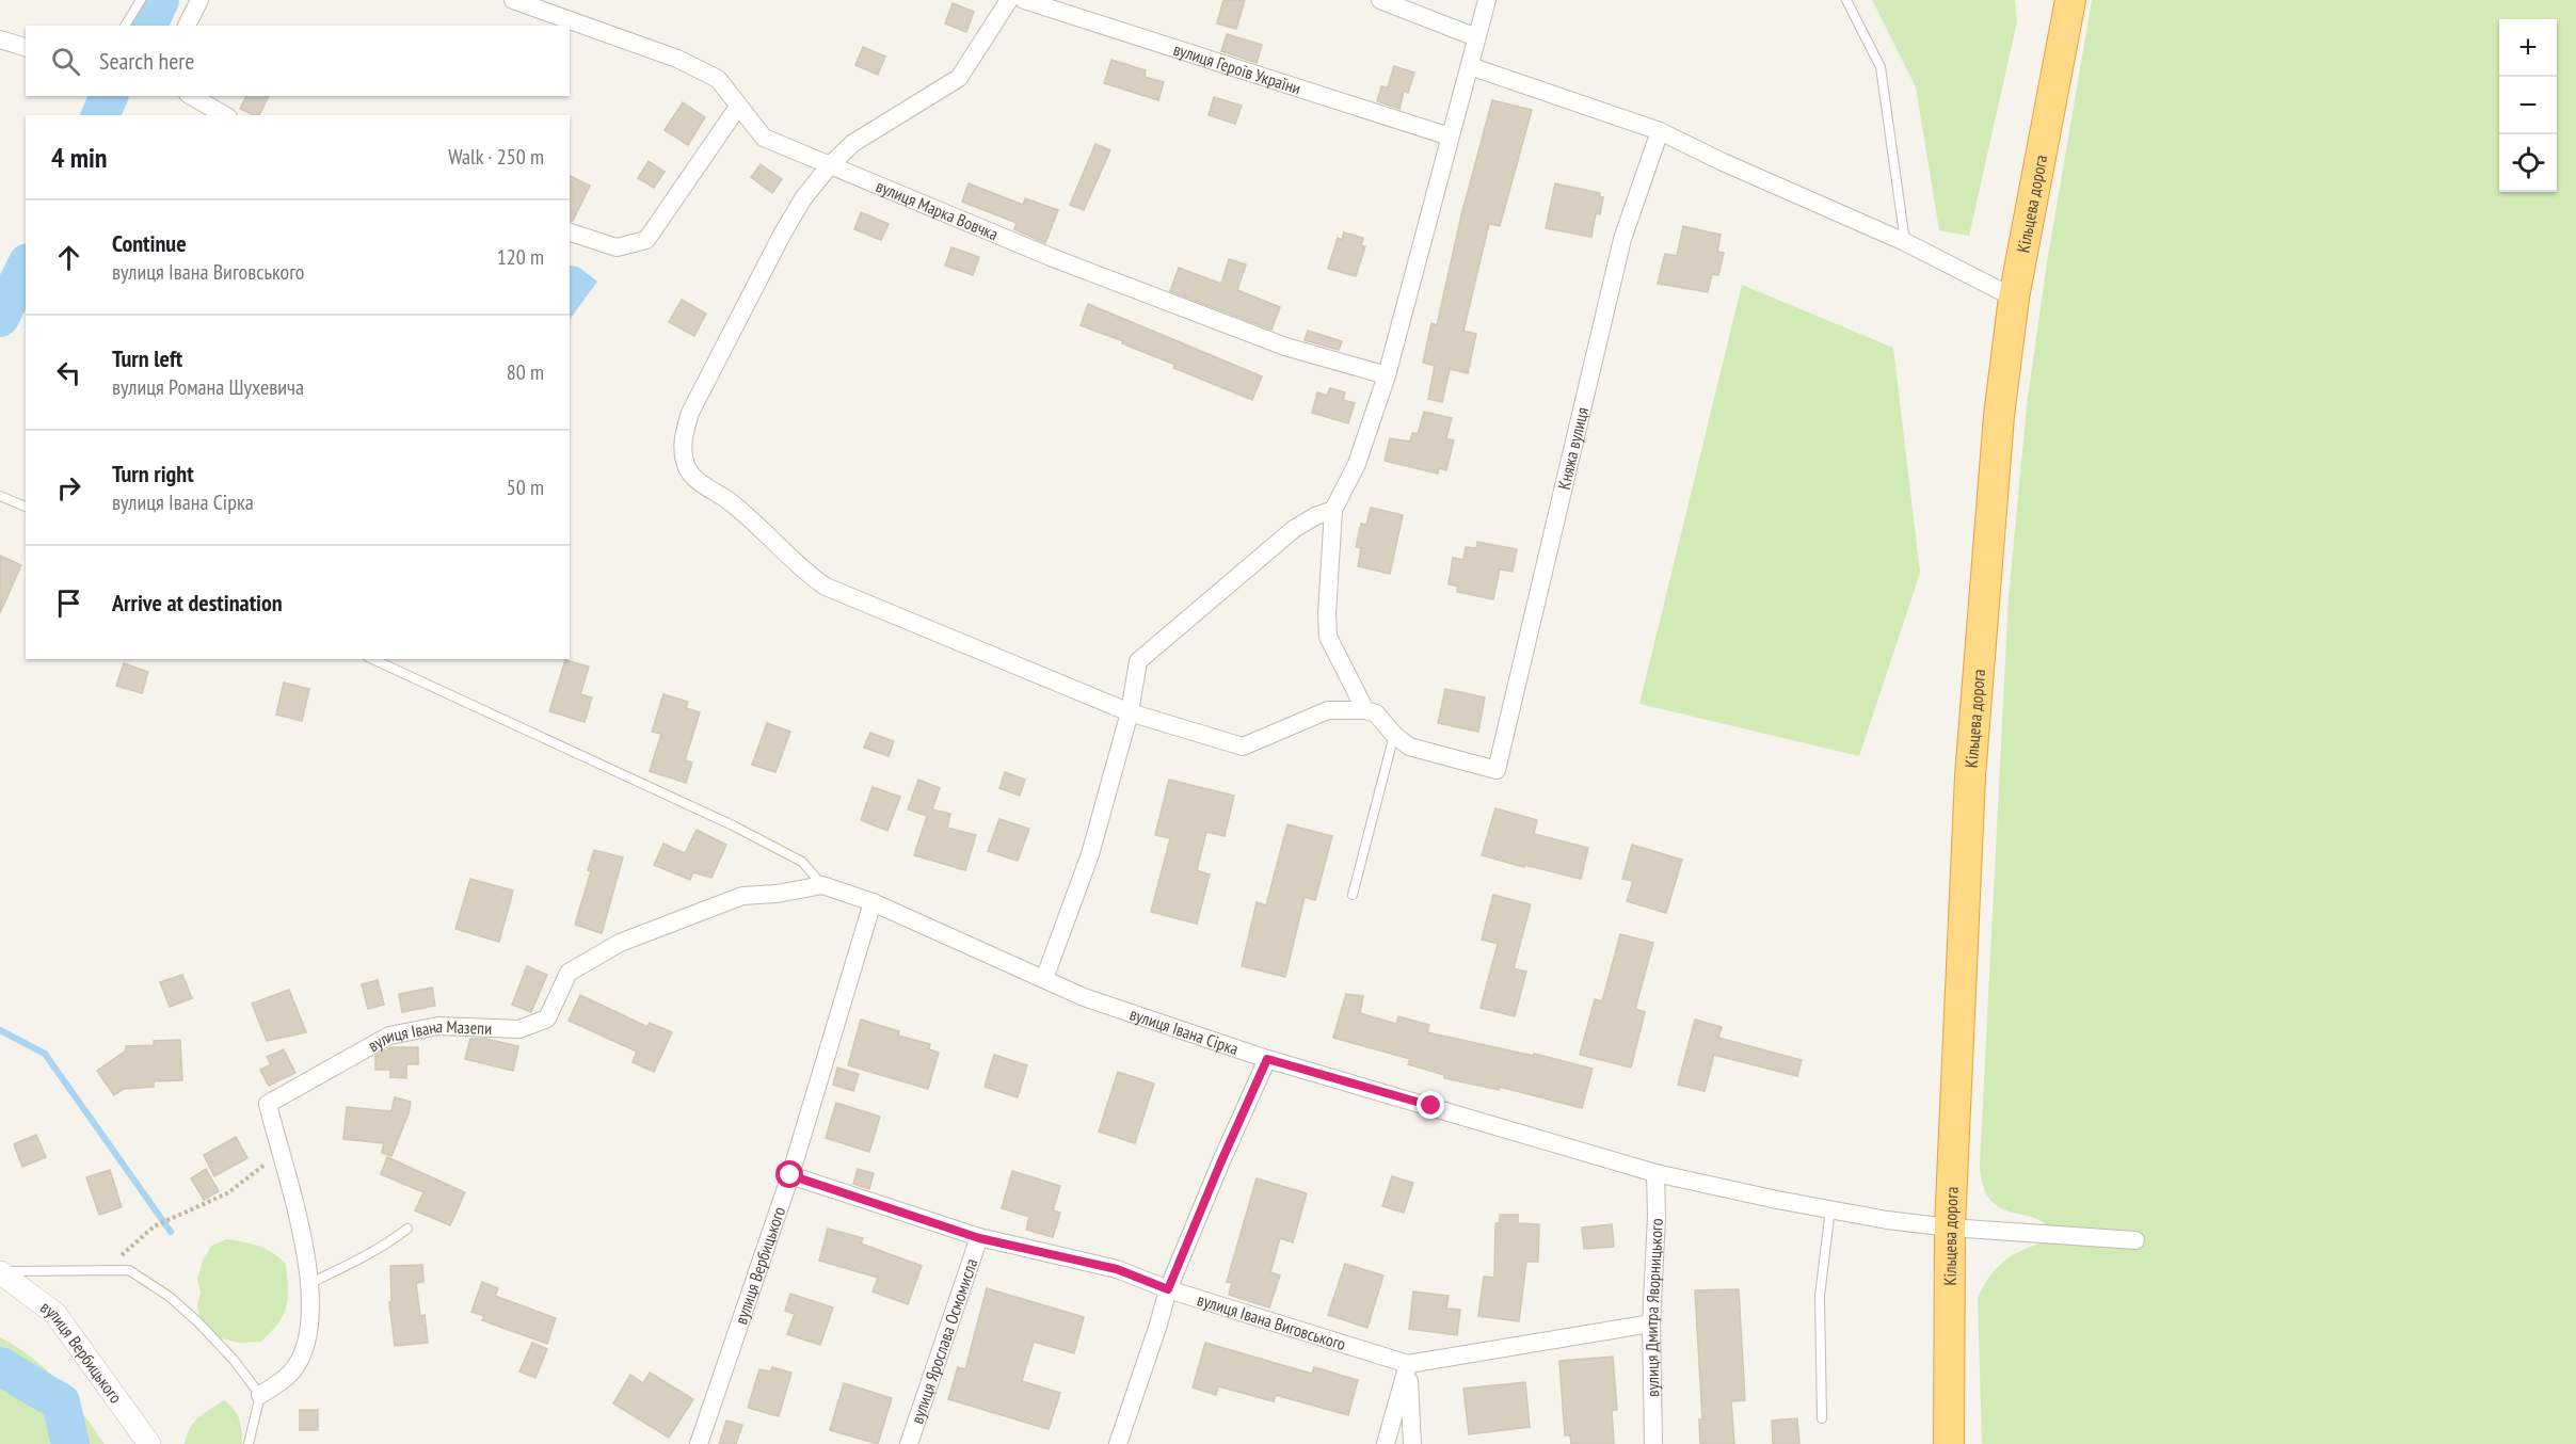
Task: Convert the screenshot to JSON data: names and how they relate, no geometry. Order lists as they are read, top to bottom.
{
  "streets": {
    "highway": ["Кільцева дорога"],
    "street": [
      "вулиця Героїв України",
      "вулиця Марка Вовчка",
      "Княжа вулиця",
      "вулиця Івана Сірка",
      "вулиця Івана Мазепи",
      "вулиця Вербицького",
      "вулиця Дмитра Яворницького",
      "вулиця Івана Виговського",
      "вулиця Ярослава Осмомисла"
    ]
  },
  "crossings": [
    ["Кільцева дорога", "вулиця Івана Сірка"],
    ["вулиця Івана Сірка", "вулиця Івана Мазепи"],
    ["вулиця Івана Сірка", "вулиця Вербицького"],
    ["вулиця Івана Сірка", "вулиця Дмитра Яворницького"],
    ["вулиця Івана Мазепи", "вулиця Вербицького"],
    ["вулиця Вербицького", "вулиця Івана Виговського"],
    ["вулиця Дмитра Яворницького", "вулиця Івана Виговського"],
    ["вулиця Івана Виговського", "вулиця Ярослава Осмомисла"]
  ],
  "page": {
    "map_buttons": ["+", "−"],
    "search": "Search here",
    "heading": ["4 min", "Walk · 250 m"],
    "list": [
      ["Continue", "вулиця Івана Виговського", "120 m"],
      ["Turn left", "вулиця Романа Шухевича", "80 m"],
      ["Turn right", "вулиця Івана Сірка", "50 m"],
      "Arrive at destination"
    ]
  }
}
